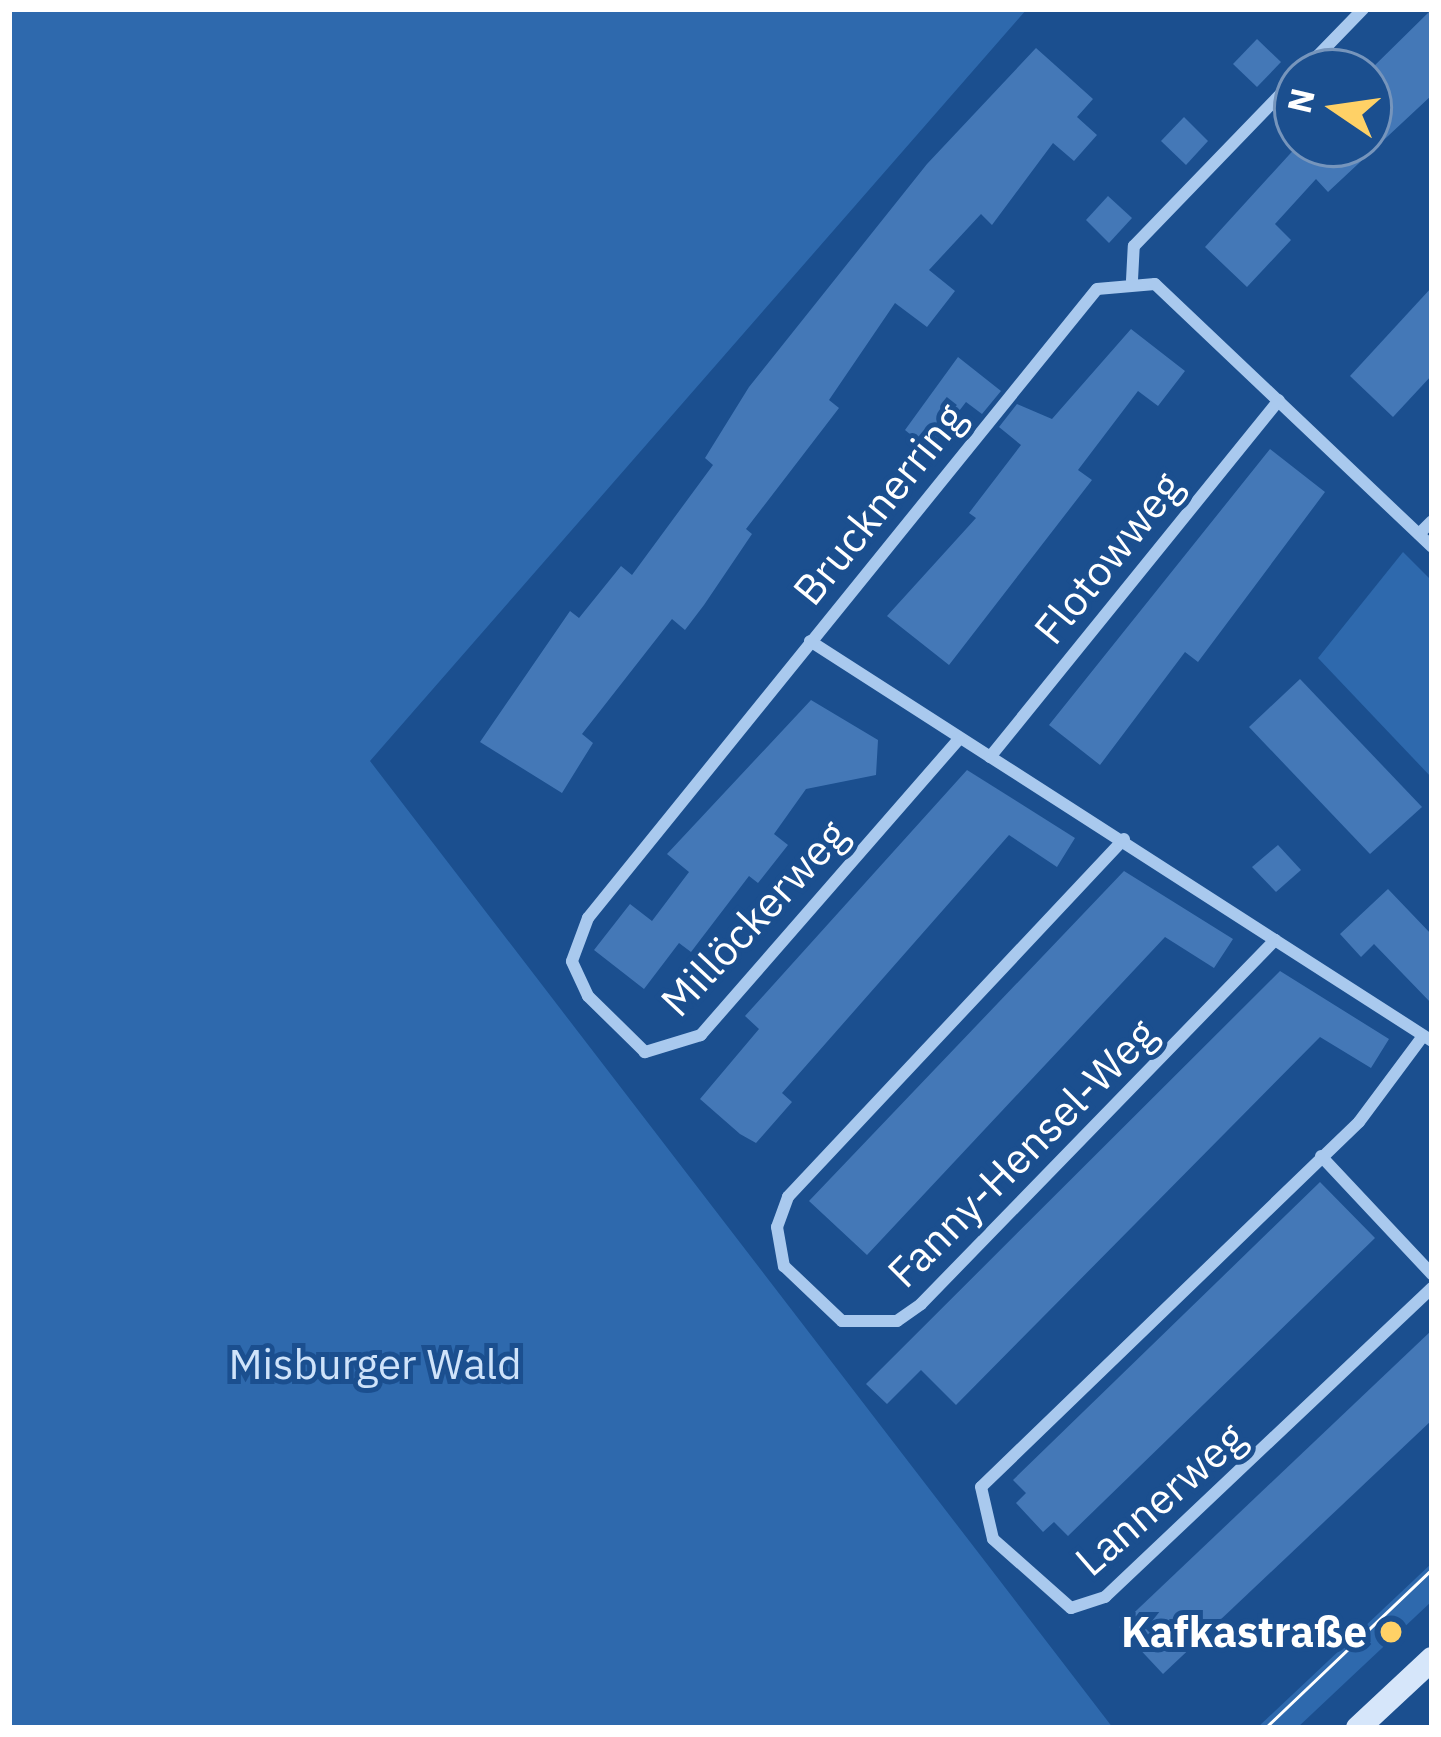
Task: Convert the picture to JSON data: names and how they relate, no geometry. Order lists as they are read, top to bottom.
{
  "streets": {
    "street": [
      "Brucknerring",
      "Flotowweg",
      "Millöckerweg",
      "Fanny-Hensel-Weg",
      "Lannerweg"
    ]
  },
  "crossings": [
    ["Brucknerring", "Flotowweg"],
    ["Brucknerring", "Millöckerweg"],
    ["Brucknerring", "Fanny-Hensel-Weg"],
    ["Brucknerring", "Lannerweg"]
  ],
  "parks": ["Misburger Wald"],
  "places": ["Kafkastraße"],
  "north": "left"
}
